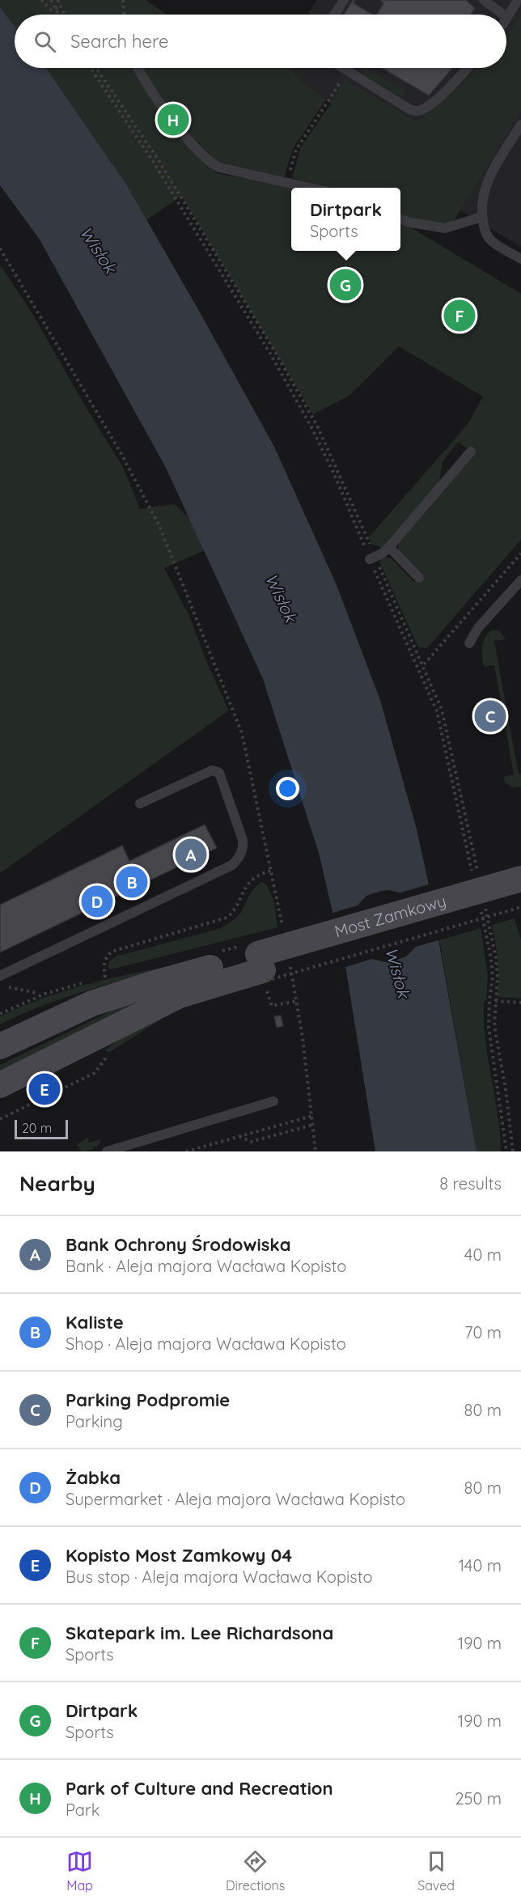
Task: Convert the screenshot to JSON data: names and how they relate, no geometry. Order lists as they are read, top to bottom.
{
  "streets": {
    "main road": ["Most Zamkowy"]
  },
  "water": ["Wisłok"],
  "scale_bar": "20 m",
  "page": {
    "search": "Search here",
    "pins": [
      "H",
      "G",
      "F",
      "C",
      "A",
      "B",
      "D",
      "E"
    ],
    "popup": ["Dirtpark", "Sports"],
    "scale": "20 m",
    "heading": ["Nearby", "8 results"],
    "list": [
      {
        "mark": "A",
        "name": "Bank Ochrony Środowiska",
        "note": "Bank · Aleja majora Wacława Kopisto",
        "value": "40 m"
      },
      {
        "mark": "B",
        "name": "Kaliste",
        "note": "Shop · Aleja majora Wacława Kopisto",
        "value": "70 m"
      },
      {
        "mark": "C",
        "name": "Parking Podpromie",
        "note": "Parking",
        "value": "80 m"
      },
      {
        "mark": "D",
        "name": "Żabka",
        "note": "Supermarket · Aleja majora Wacława Kopisto",
        "value": "80 m"
      },
      {
        "mark": "E",
        "name": "Kopisto Most Zamkowy 04",
        "note": "Bus stop · Aleja majora Wacława Kopisto",
        "value": "140 m"
      },
      {
        "mark": "F",
        "name": "Skatepark im. Lee Richardsona",
        "note": "Sports",
        "value": "190 m"
      },
      {
        "mark": "G",
        "name": "Dirtpark",
        "note": "Sports",
        "value": "190 m"
      },
      {
        "mark": "H",
        "name": "Park of Culture and Recreation",
        "note": "Park",
        "value": "250 m"
      }
    ],
    "nav": ["Map", "Directions", "Saved"]
  }
}
